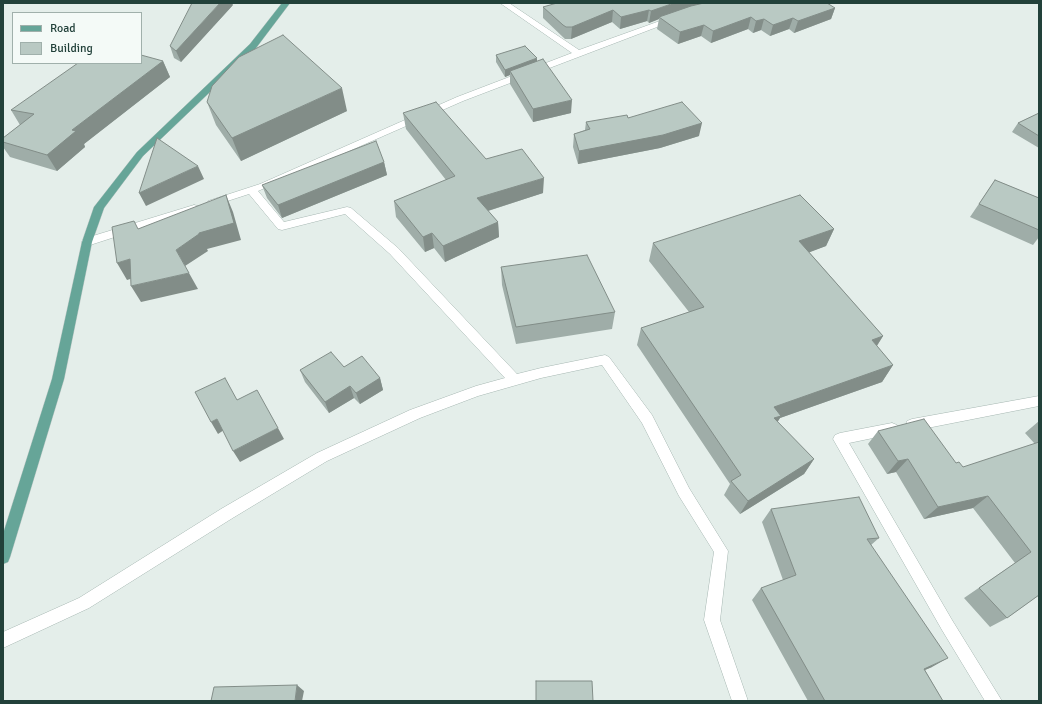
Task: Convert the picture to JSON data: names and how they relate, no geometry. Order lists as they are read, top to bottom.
{
  "legend": ["Road", "Building"]
}
